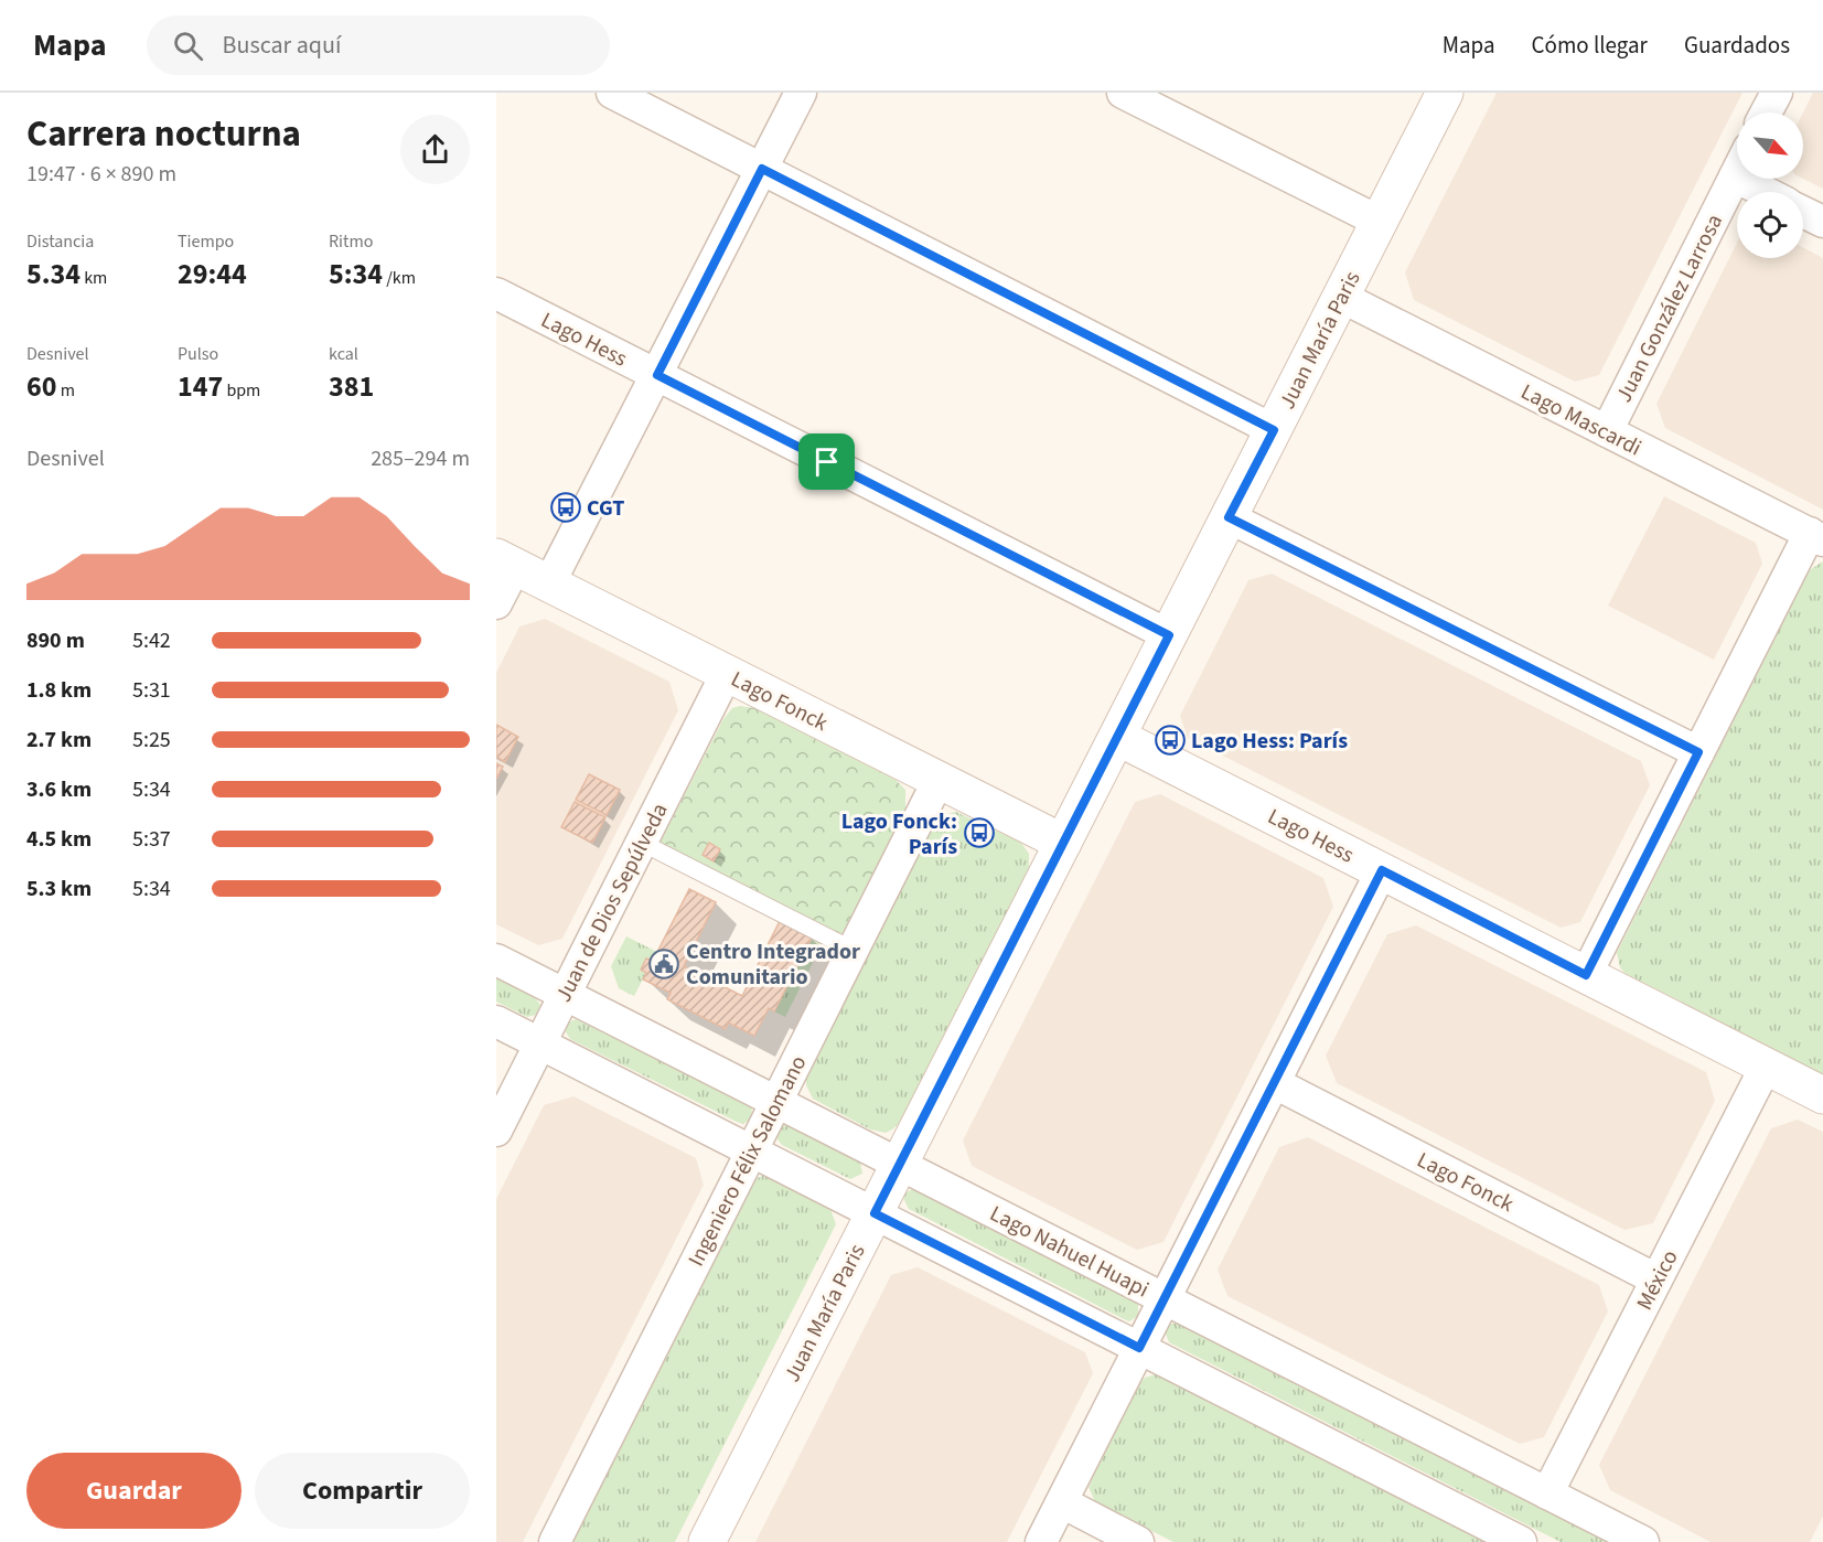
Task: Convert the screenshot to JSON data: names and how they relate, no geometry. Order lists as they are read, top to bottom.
{
  "streets": {
    "street": [
      "Juan González Larrosa",
      "Lago Hess",
      "Juan María Paris",
      "Lago Mascardi",
      "Lago Fonck",
      "Juan de Dios Sepúlveda",
      "Ingeniero Félix Salomano",
      "Lago Nahuel Huapi",
      "México"
    ]
  },
  "crossings": [
    ["Juan González Larrosa", "Lago Mascardi"],
    ["Lago Hess", "Juan María Paris"],
    ["Lago Hess", "México"],
    ["Juan María Paris", "Lago Mascardi"],
    ["Juan María Paris", "Lago Fonck"],
    ["Juan María Paris", "Lago Nahuel Huapi"],
    ["Lago Fonck", "Juan de Dios Sepúlveda"],
    ["Lago Fonck", "Ingeniero Félix Salomano"],
    ["Lago Fonck", "México"],
    ["Juan de Dios Sepúlveda", "Lago Nahuel Huapi"],
    ["Ingeniero Félix Salomano", "Lago Nahuel Huapi"],
    ["Lago Nahuel Huapi", "México"]
  ],
  "places": {
    "bus stop": ["CGT", "Lago Hess: París", "Lago Fonck: París"],
    "public building": ["Centro Integrador Comunitario"]
  },
  "north": "bottom right",
  "page": {
    "header": "Mapa",
    "search": "Buscar aquí",
    "nav": ["Mapa", "Cómo llegar", "Guardados"],
    "heading": ["Carrera nocturna", "19:47 · 6 × 890 m"],
    "stats": [
      ["Distancia", "5.34 km"],
      ["Tiempo", "29:44"],
      ["Ritmo", "5:34 /km"],
      ["Desnivel", "60 m"],
      ["Pulso", "147 bpm"],
      ["kcal", "381"]
    ],
    "chart": ["Desnivel", "285–294 m"],
    "list": [
      {
        "name": "890 m",
        "note": "5:42"
      },
      {
        "name": "1.8 km",
        "note": "5:31"
      },
      {
        "name": "2.7 km",
        "note": "5:25"
      },
      {
        "name": "3.6 km",
        "note": "5:34"
      },
      {
        "name": "4.5 km",
        "note": "5:37"
      },
      {
        "name": "5.3 km",
        "note": "5:34"
      }
    ],
    "buttons": ["Guardar", "Compartir"]
  }
}
